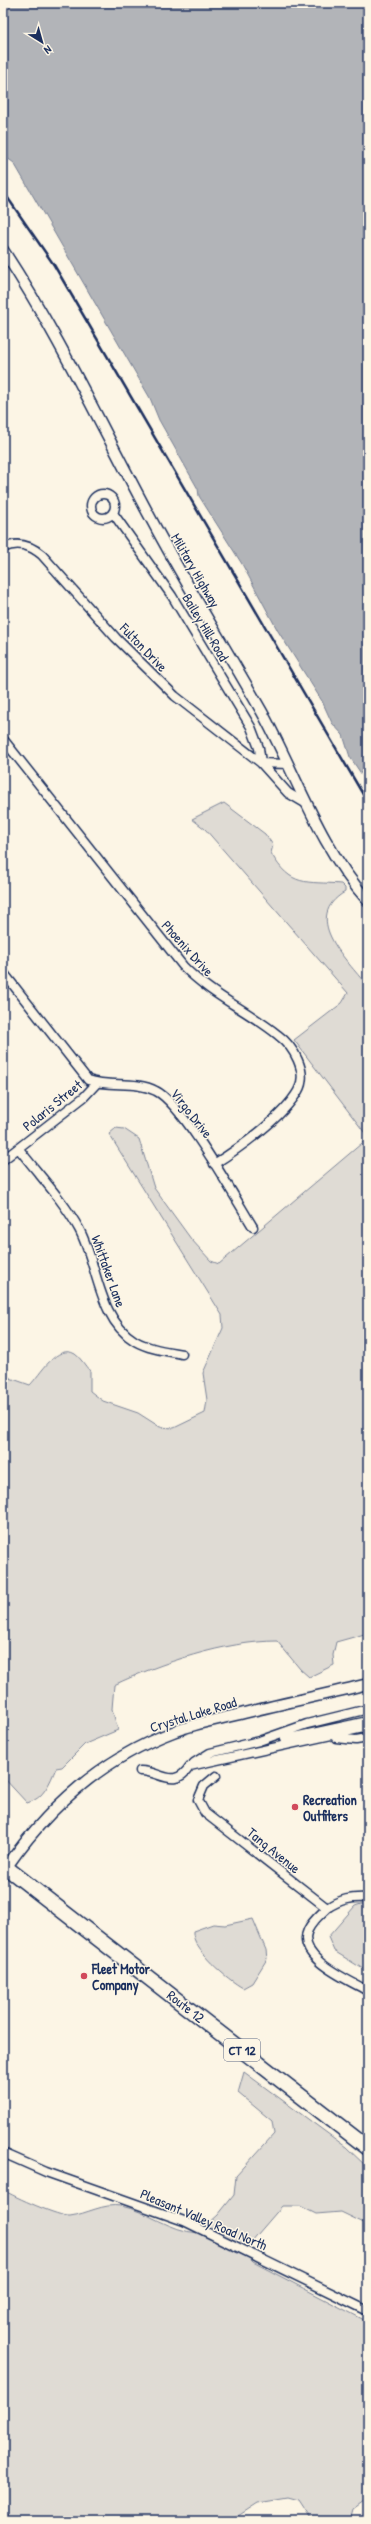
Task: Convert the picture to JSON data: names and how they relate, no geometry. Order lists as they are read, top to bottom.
{
  "streets": {
    "highway": ["Route 12", "CT 12"],
    "street": [
      "Military Highway",
      "Bailey Hill Road",
      "Fulton Drive",
      "Phoenix Drive",
      "Polaris Street",
      "Virgo Drive",
      "Whittaker Lane",
      "Crystal Lake Road",
      "Tang Avenue",
      "Pleasant Valley Road North"
    ]
  },
  "crossings": [
    ["Military Highway", "Fulton Drive"],
    ["Bailey Hill Road", "Fulton Drive"],
    ["Phoenix Drive", "Virgo Drive"],
    ["Polaris Street", "Virgo Drive"],
    ["Polaris Street", "Whittaker Lane"],
    ["Crystal Lake Road", "Route 12"]
  ],
  "places": ["Recreation Outfiters", "Fleet Motor Company"],
  "north": "bottom right"
}
